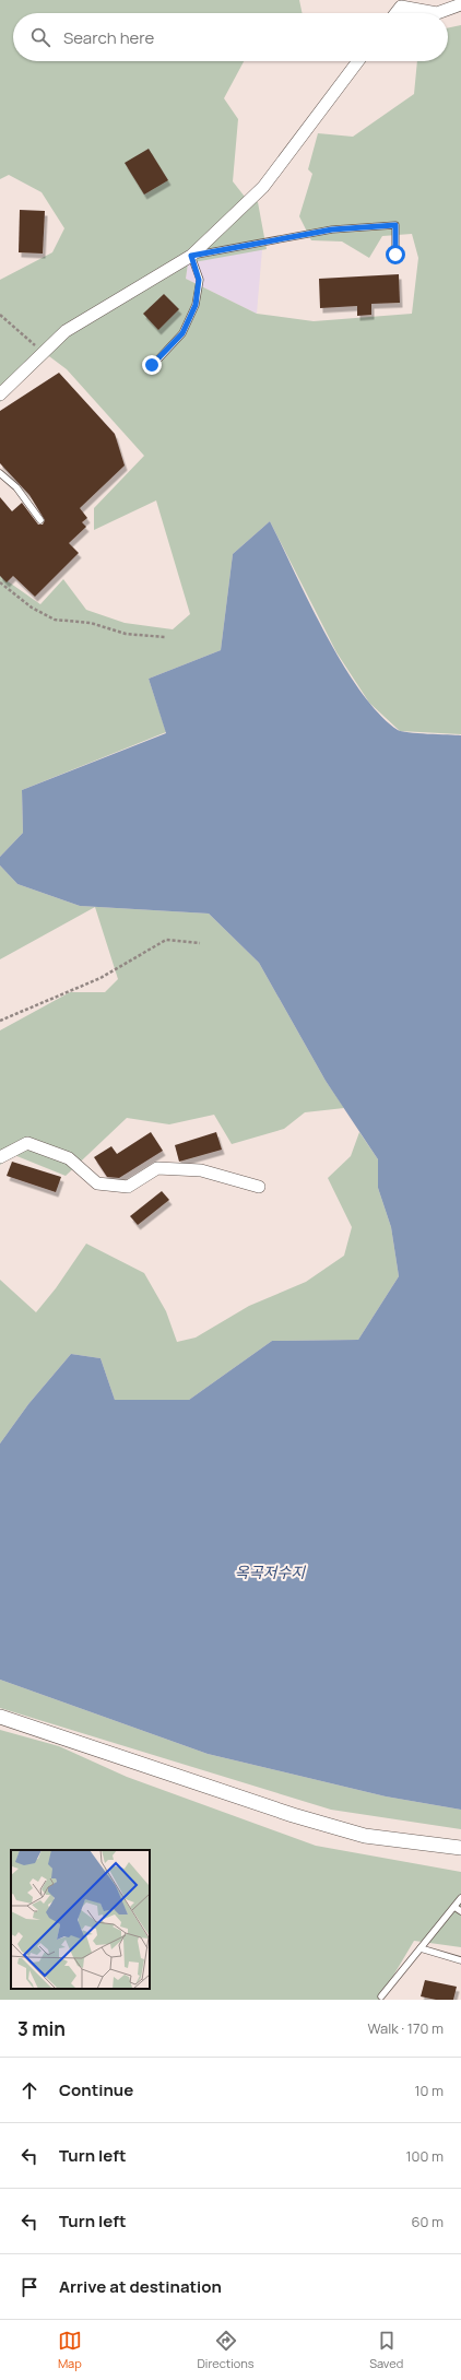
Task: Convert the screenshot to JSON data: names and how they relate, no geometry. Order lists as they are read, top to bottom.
{
  "water": ["옥곡저수지"],
  "page": {
    "search": "Search here",
    "heading": ["3 min", "Walk · 170 m"],
    "list": [
      ["Continue", "10 m"],
      ["Turn left", "100 m"],
      ["Turn left", "60 m"],
      "Arrive at destination"
    ],
    "nav": ["Map", "Directions", "Saved"]
  }
}
